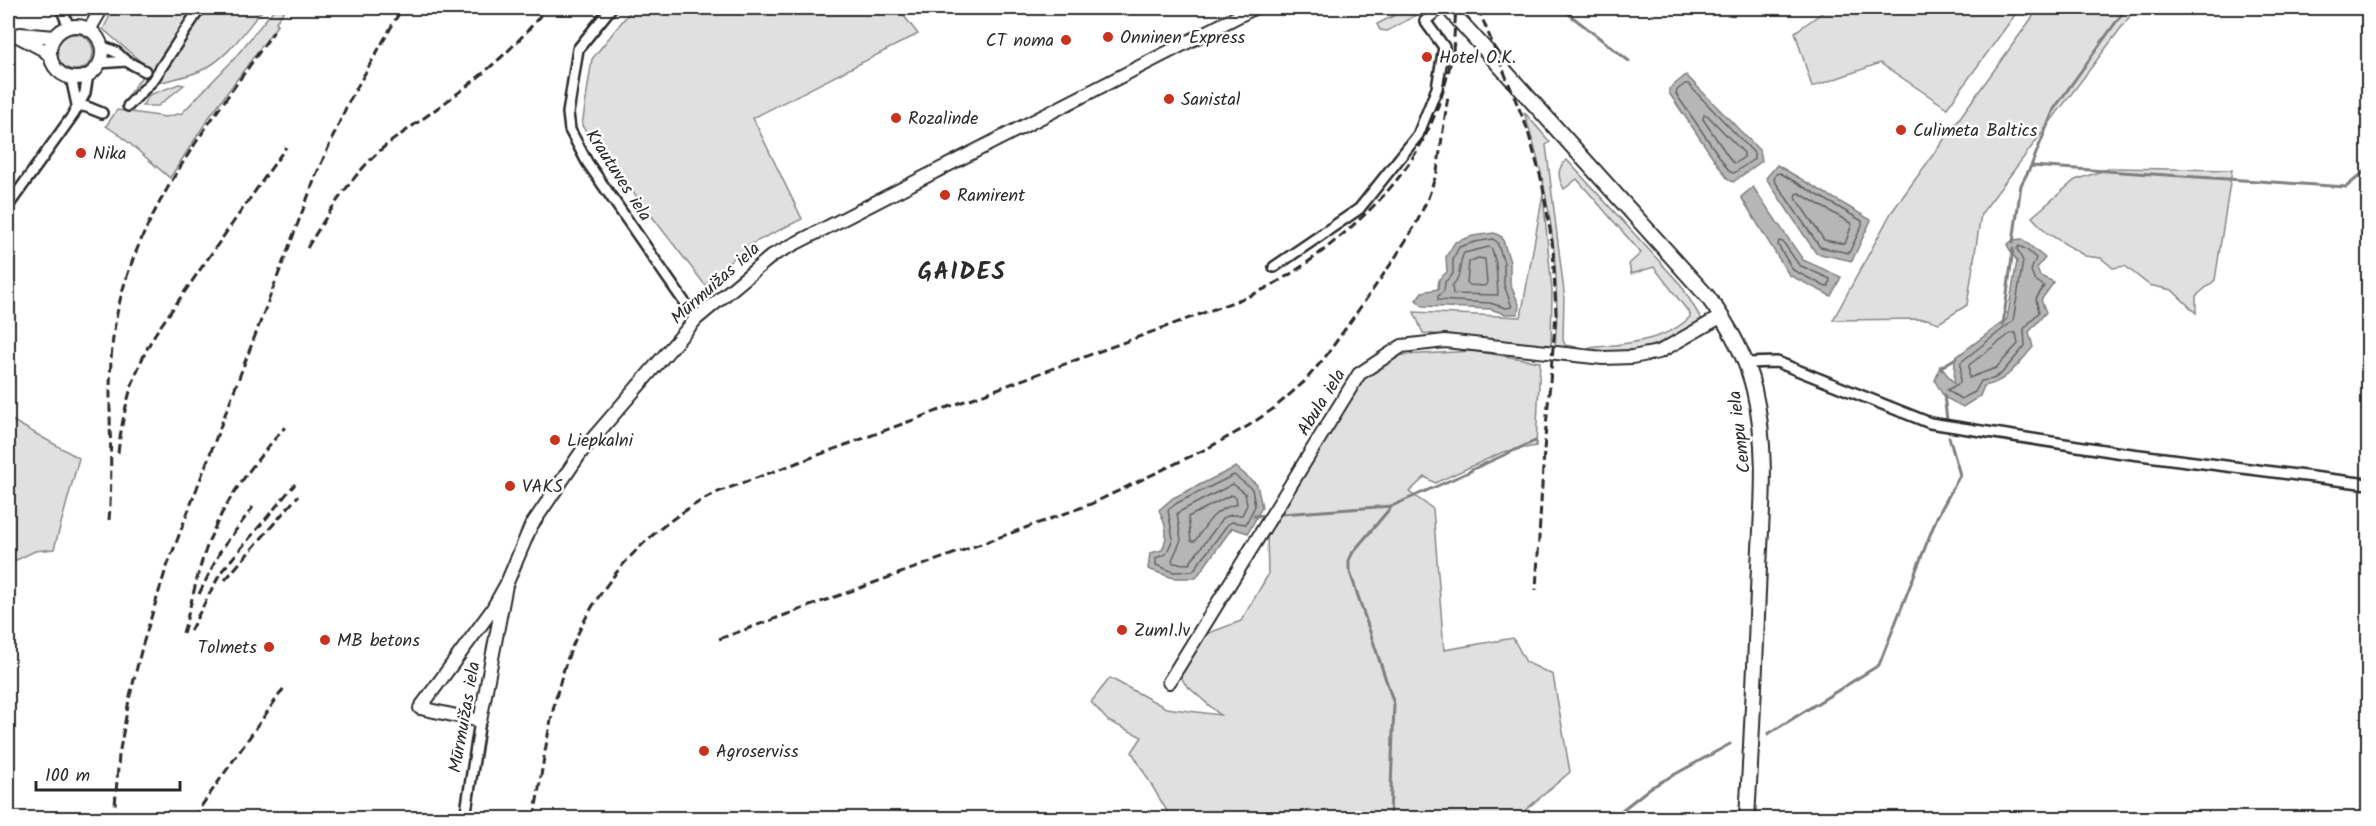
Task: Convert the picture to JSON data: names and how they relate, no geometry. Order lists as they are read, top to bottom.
{
  "streets": {
    "main road": ["Cempu iela"],
    "street": ["Krautuves iela", "Mūrmuižas iela", "Abula iela"]
  },
  "crossings": [
    ["Krautuves iela", "Mūrmuižas iela"],
    ["Abula iela", "Cempu iela"]
  ],
  "districts": ["GAIDES"],
  "places": [
    "Onninen Express",
    "CT noma",
    "Hotel O.K.",
    "Sanistal",
    "Rozalinde",
    "Culimeta Baltics",
    "Nika",
    "Ramirent",
    "Liepkalni",
    "VAKS",
    "Zum1.lv",
    "MB betons",
    "Tolmets",
    "Agroserviss"
  ],
  "scale_bar": "100 m"
}
